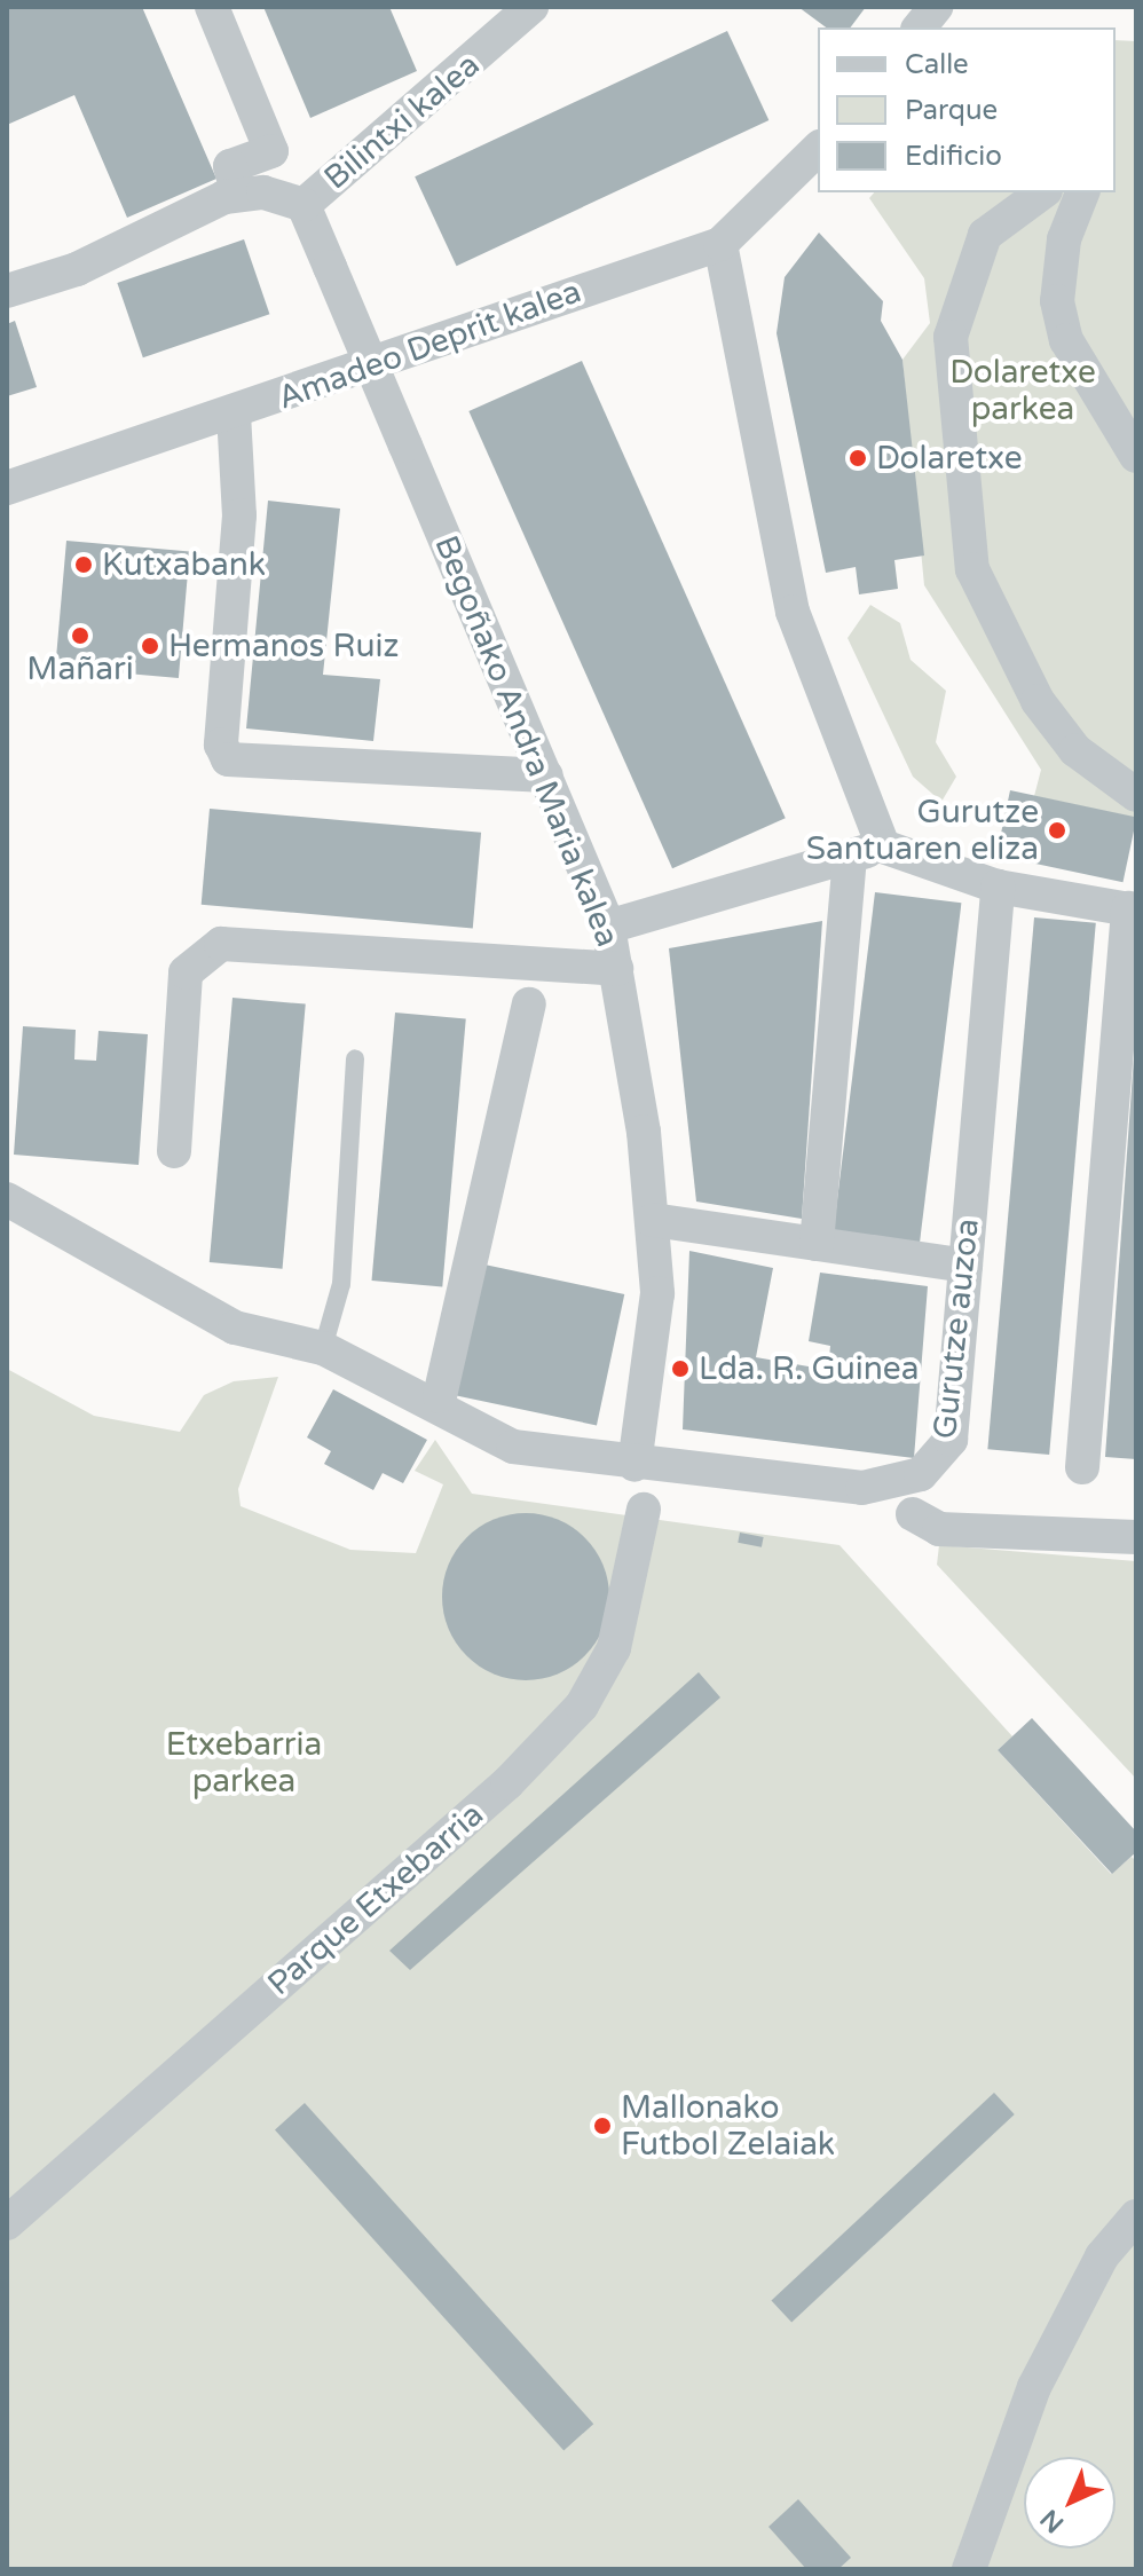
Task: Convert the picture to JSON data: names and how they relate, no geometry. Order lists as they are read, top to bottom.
{
  "streets": {
    "street": [
      "Bilintxi kalea",
      "Amadeo Deprit kalea",
      "Begoñako Andra Maria kalea",
      "Gurutze auzoa",
      "Parque Etxebarria"
    ]
  },
  "crossings": [
    ["Bilintxi kalea", "Begoñako Andra Maria kalea"],
    ["Begoñako Andra Maria kalea", "Gurutze auzoa"]
  ],
  "parks": ["Dolaretxe parkea", "Etxebarria parkea"],
  "places": [
    "Dolaretxe",
    "Kutxabank",
    "Mañari",
    "Hermanos Ruiz",
    "Gurutze Santuaren eliza",
    "Lda. R. Guinea",
    "Mallonako Futbol Zelaiak"
  ],
  "legend": ["Calle", "Parque", "Edificio"],
  "north": "bottom left"
}
